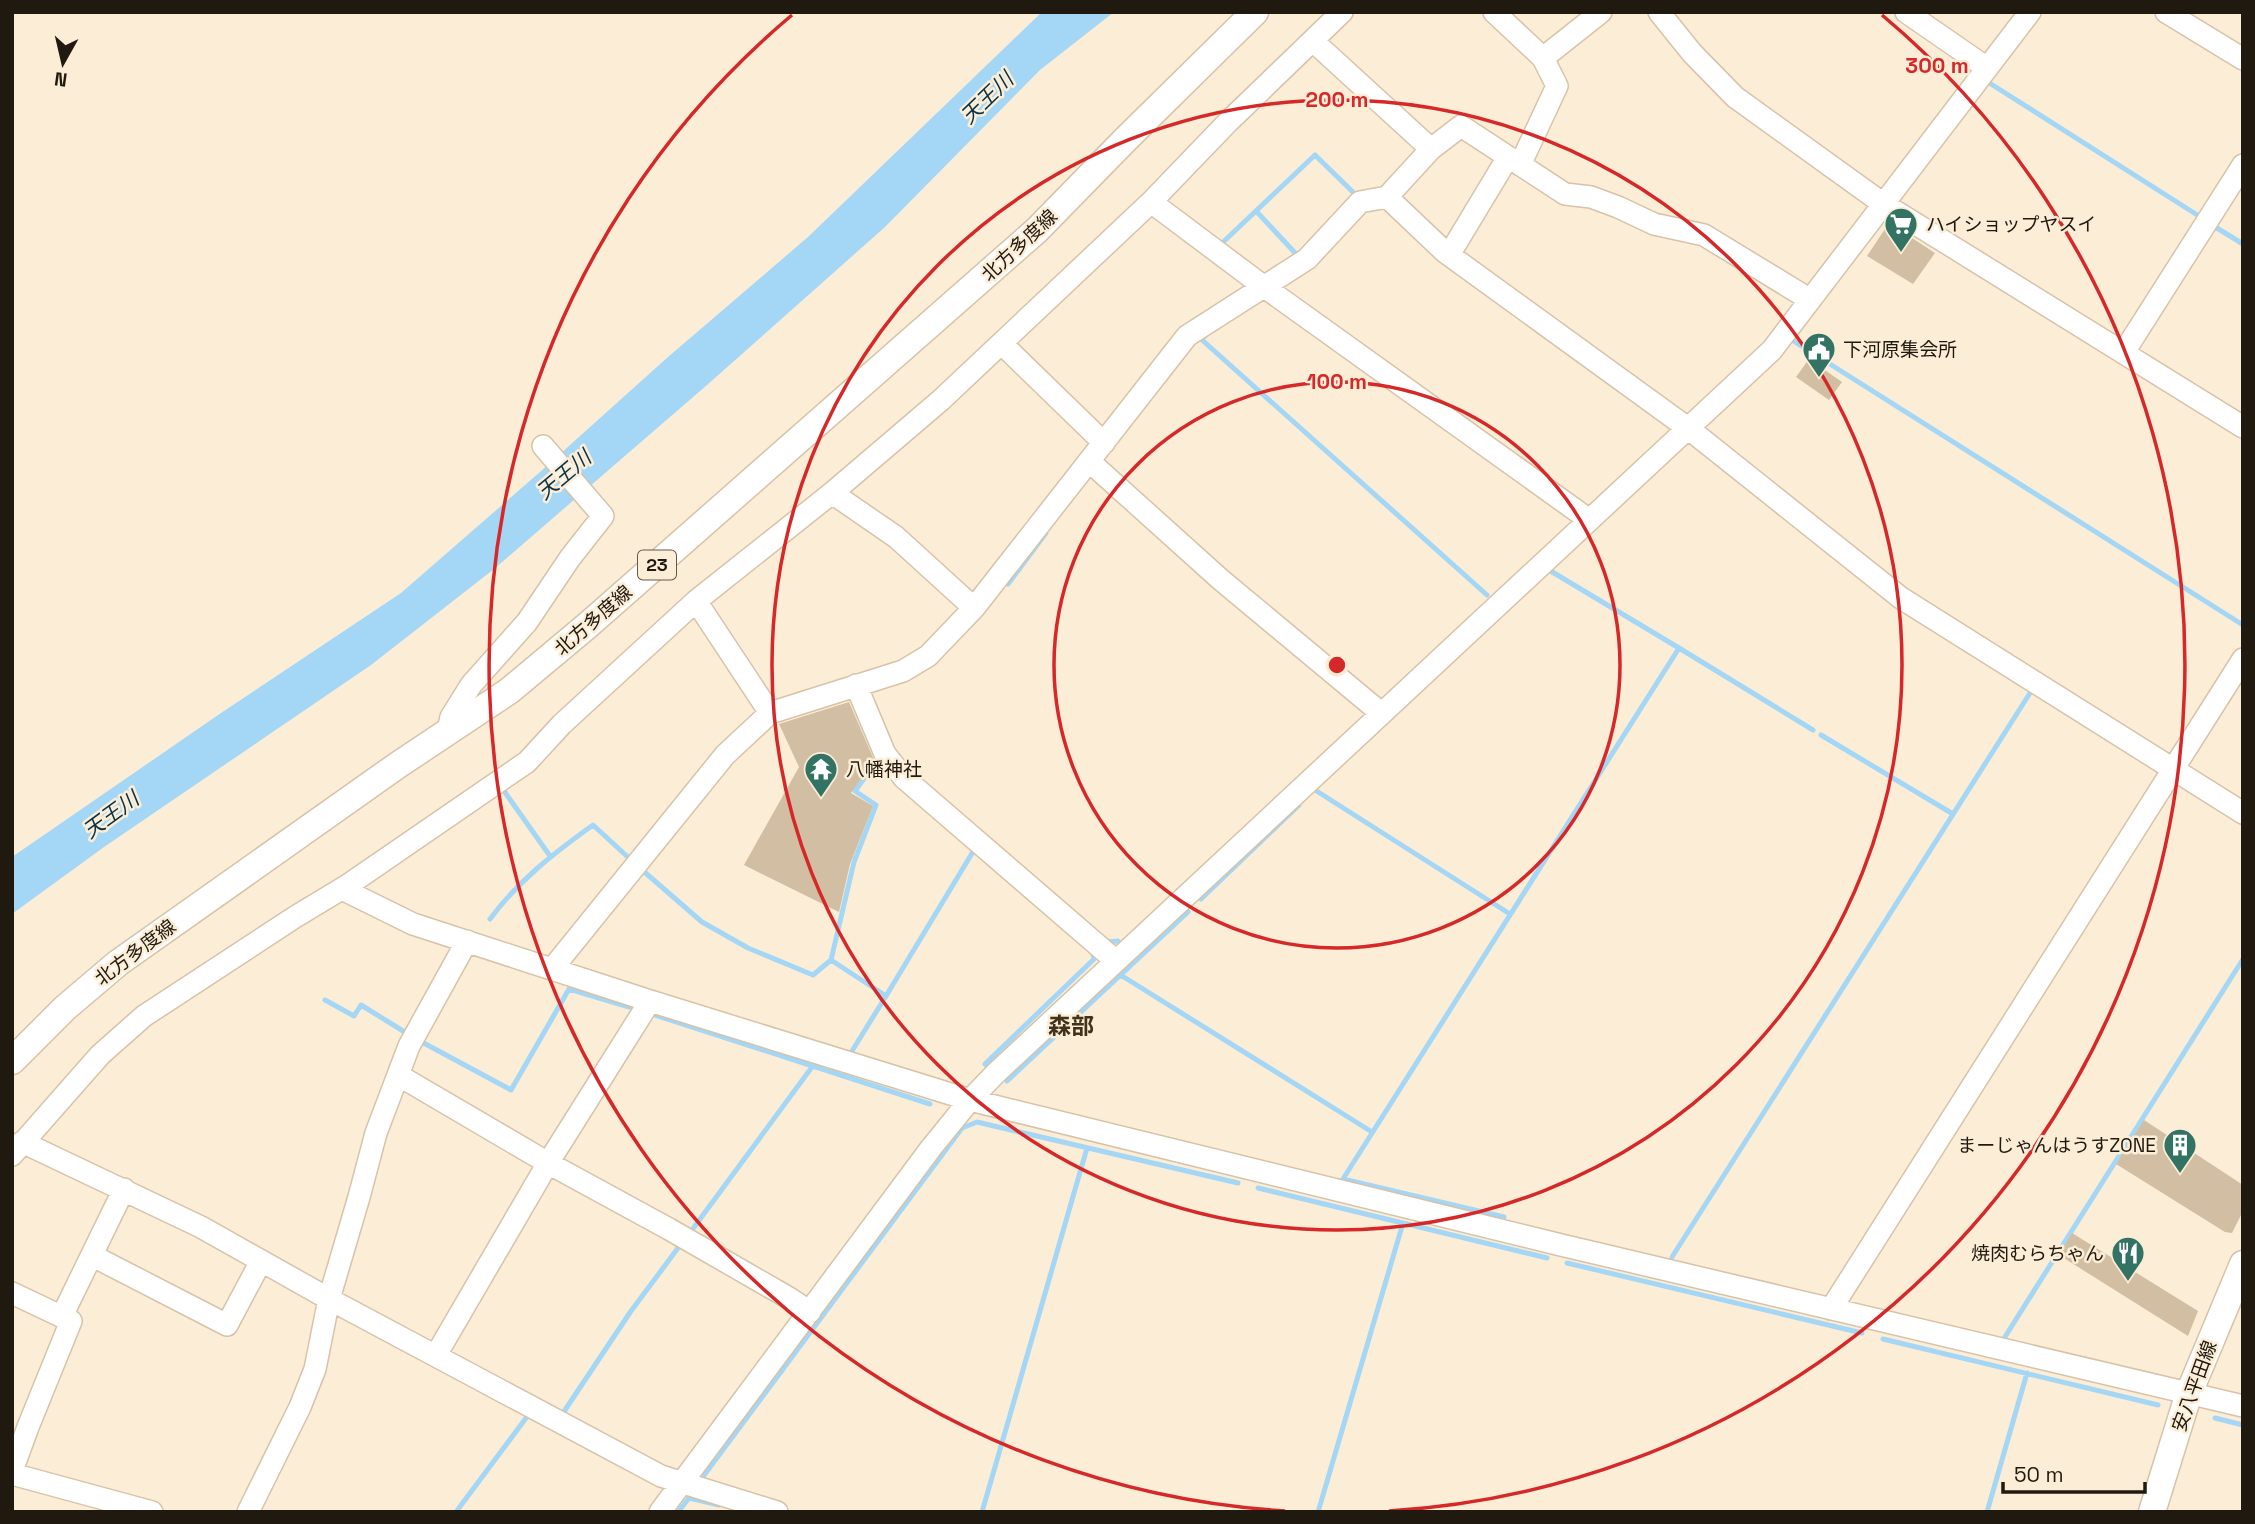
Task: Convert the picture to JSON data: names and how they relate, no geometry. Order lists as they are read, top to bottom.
{
  "streets": {
    "main road": ["北方多度線", "23", "安八平田線"]
  },
  "districts": ["森部"],
  "water": ["天王川"],
  "places": {
    "supermarket": ["ハイショップヤスイ"],
    "public building": ["下河原集会所"],
    "temple": ["八幡神社"],
    "building": ["まーじゃんはうすZONE"],
    "restaurant": ["焼肉むらちゃん"]
  },
  "scale_bar": "50 m",
  "north": "bottom",
  "rings": ["300 m", "200 m", "100 m"]
}
